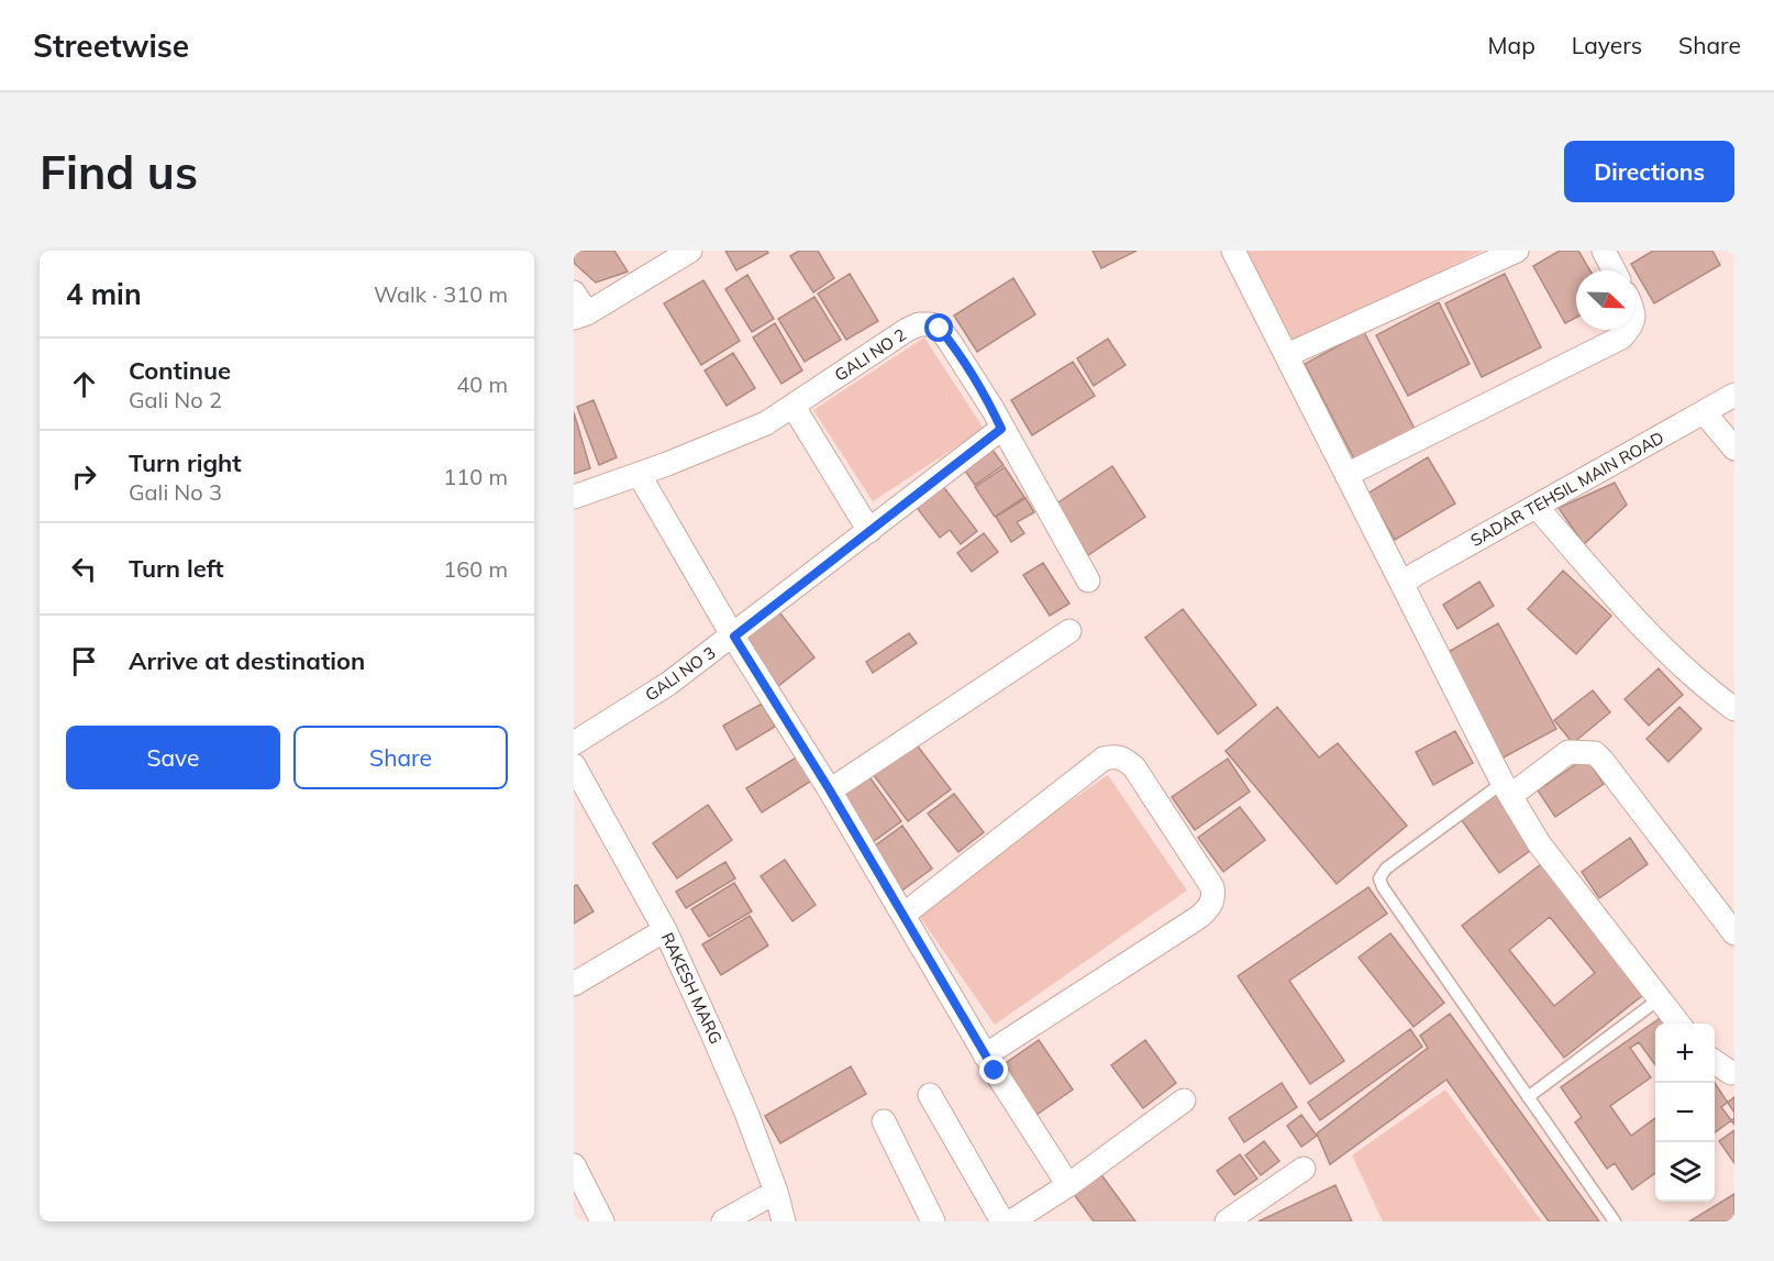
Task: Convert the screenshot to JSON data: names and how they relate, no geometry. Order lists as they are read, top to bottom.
{
  "streets": {
    "street": [
      "GALI NO 2",
      "SADAR TEHSIL MAIN ROAD",
      "GALI NO 3",
      "RAKESH MARG"
    ]
  },
  "crossings": [
    ["GALI NO 2", "GALI NO 3"]
  ],
  "north": "bottom right",
  "page": {
    "header": "Streetwise",
    "nav": ["Map", "Layers", "Share"],
    "buttons": [
      "Directions",
      ["Save", "Share"]
    ],
    "title": "Find us",
    "heading": ["4 min", "Walk · 310 m"],
    "list": [
      ["Continue", "Gali No 2", "40 m"],
      ["Turn right", "Gali No 3", "110 m"],
      ["Turn left", "160 m"],
      "Arrive at destination"
    ],
    "map_buttons": ["+", "−"]
  }
}
